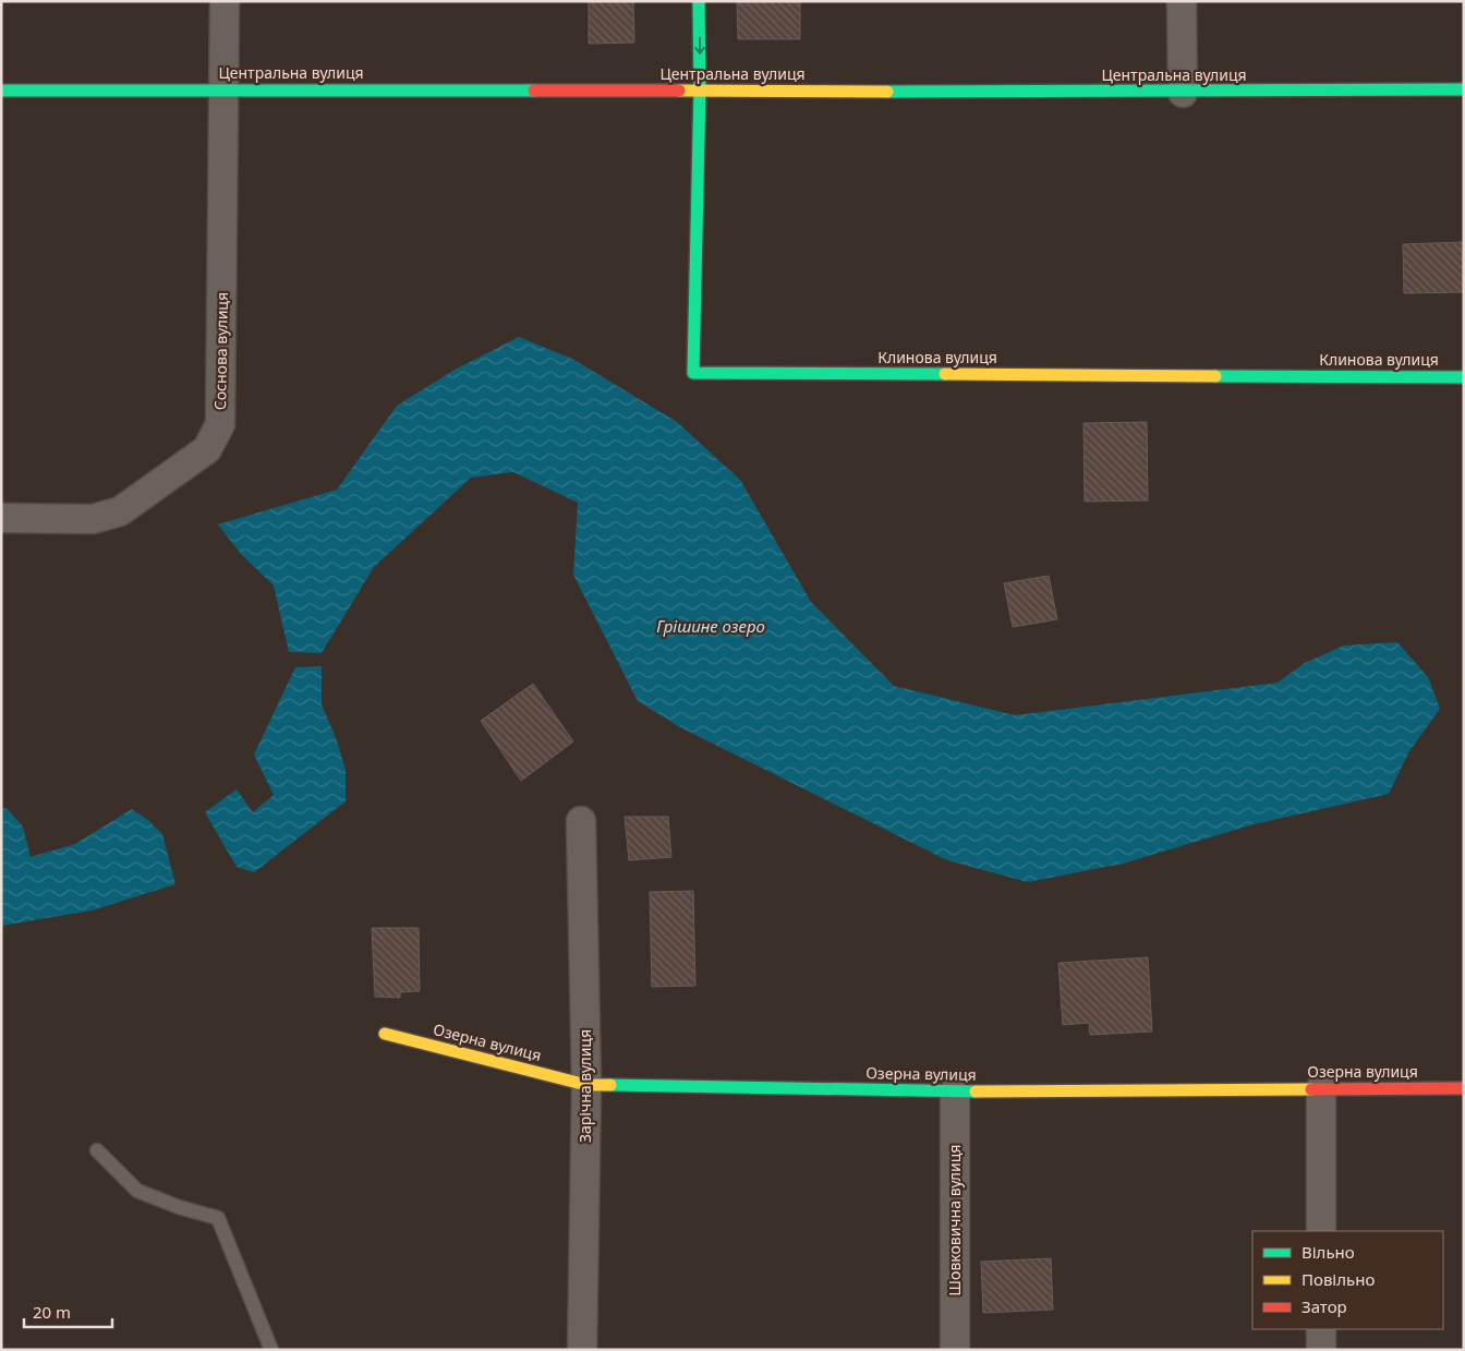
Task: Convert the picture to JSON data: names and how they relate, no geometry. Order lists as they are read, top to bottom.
{
  "streets": {
    "street": [
      "Центральна вулиця",
      "Соснова вулиця",
      "Клинова вулиця",
      "Озерна вулиця",
      "Зарічна вулиця",
      "Шовковична вулиця"
    ]
  },
  "crossings": [
    ["Центральна вулиця", "Соснова вулиця"],
    ["Центральна вулиця", "Клинова вулиця"],
    ["Озерна вулиця", "Зарічна вулиця"],
    ["Озерна вулиця", "Шовковична вулиця"]
  ],
  "water": ["Грішине озеро"],
  "legend": ["Вільно", "Повільно", "Затор"],
  "scale_bar": "20 m"
}
